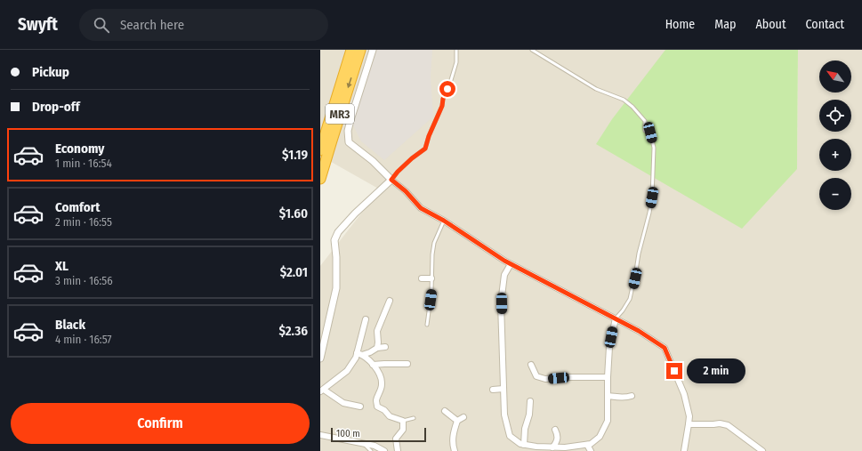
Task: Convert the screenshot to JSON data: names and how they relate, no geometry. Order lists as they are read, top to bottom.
{
  "streets": {
    "highway": ["MR3"]
  },
  "scale_bar": "100 m",
  "north": "top left",
  "page": {
    "header": "Swyft",
    "search": "Search here",
    "nav": [
      "Home",
      "Map",
      "About",
      "Contact"
    ],
    "banner": ["Pickup", "Drop-off"],
    "map_buttons": ["+", "−"],
    "list": [
      {
        "name": "Economy",
        "note": "1 min · 16:54",
        "value": "$1.19"
      },
      {
        "name": "Comfort",
        "note": "2 min · 16:55",
        "value": "$1.60"
      },
      {
        "name": "XL",
        "note": "3 min · 16:56",
        "value": "$2.01"
      },
      {
        "name": "Black",
        "note": "4 min · 16:57",
        "value": "$2.36"
      }
    ],
    "bubble": "2 min",
    "buttons": "Confirm",
    "scale": "100 m"
  }
}
